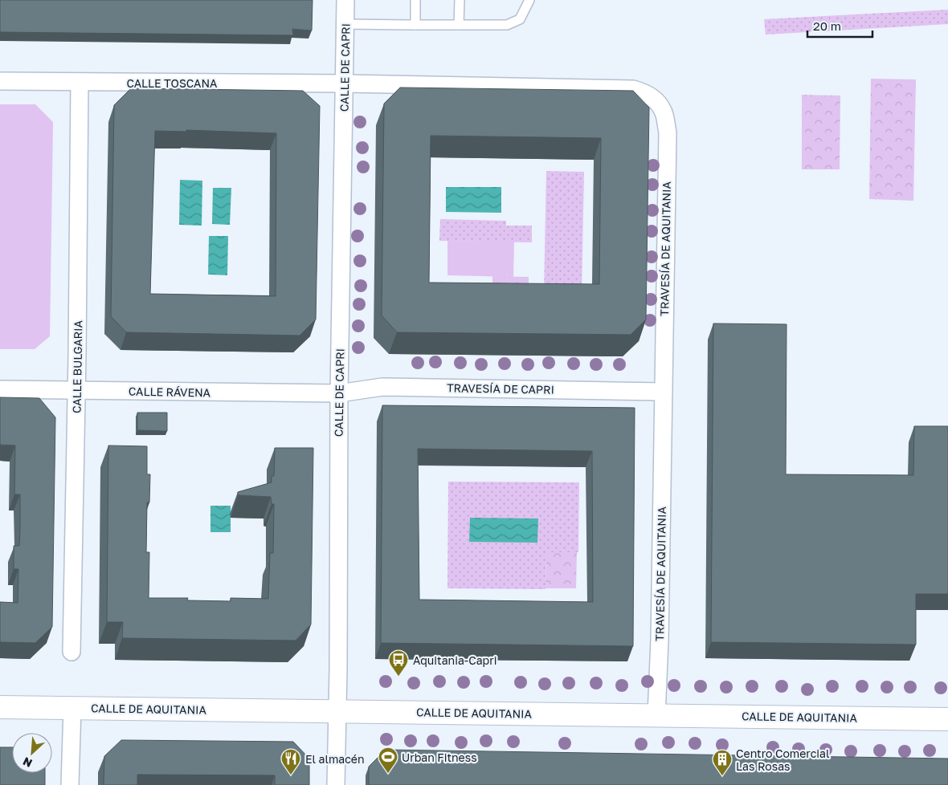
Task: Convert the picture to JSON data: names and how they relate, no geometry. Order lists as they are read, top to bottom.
{
  "streets": {
    "street": [
      "CALLE DE CAPRI",
      "CALLE TOSCANA",
      "TRAVESÍA DE AQUITANIA",
      "CALLE BULGARIA",
      "TRAVESÍA DE CAPRI",
      "CALLE RÁVENA",
      "CALLE DE AQUITANIA"
    ]
  },
  "crossings": [
    ["CALLE DE CAPRI", "CALLE TOSCANA"],
    ["CALLE DE CAPRI", "TRAVESÍA DE AQUITANIA"],
    ["CALLE DE CAPRI", "TRAVESÍA DE CAPRI"],
    ["CALLE DE CAPRI", "CALLE RÁVENA"],
    ["CALLE DE CAPRI", "CALLE DE AQUITANIA"],
    ["CALLE TOSCANA", "TRAVESÍA DE AQUITANIA"],
    ["CALLE TOSCANA", "CALLE BULGARIA"],
    ["TRAVESÍA DE AQUITANIA", "TRAVESÍA DE CAPRI"],
    ["TRAVESÍA DE AQUITANIA", "CALLE DE AQUITANIA"],
    ["CALLE BULGARIA", "CALLE RÁVENA"],
    ["TRAVESÍA DE CAPRI", "CALLE RÁVENA"]
  ],
  "places": {
    "bus stop": ["Aquitania-Capri"],
    "sports": ["Urban Fitness"],
    "restaurant": ["El almacén"],
    "building": ["Centro Comercial Las Rosas"]
  },
  "scale_bar": "20 m",
  "north": "bottom left"
}
